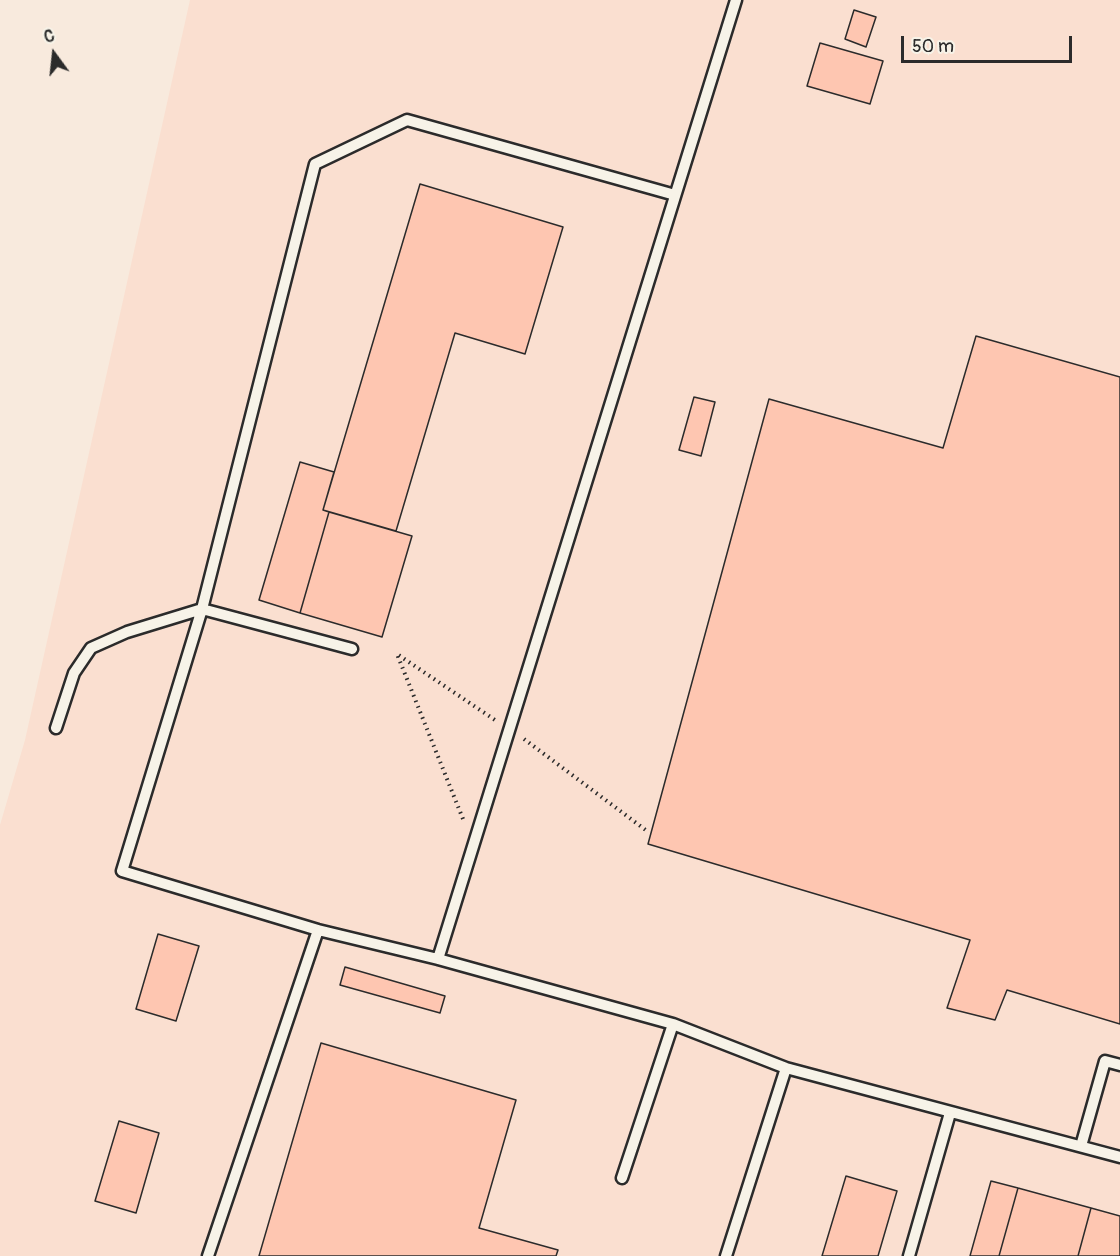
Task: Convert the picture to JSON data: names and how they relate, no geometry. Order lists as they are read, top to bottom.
{
  "scale_bar": "50 m",
  "north": "top"
}
